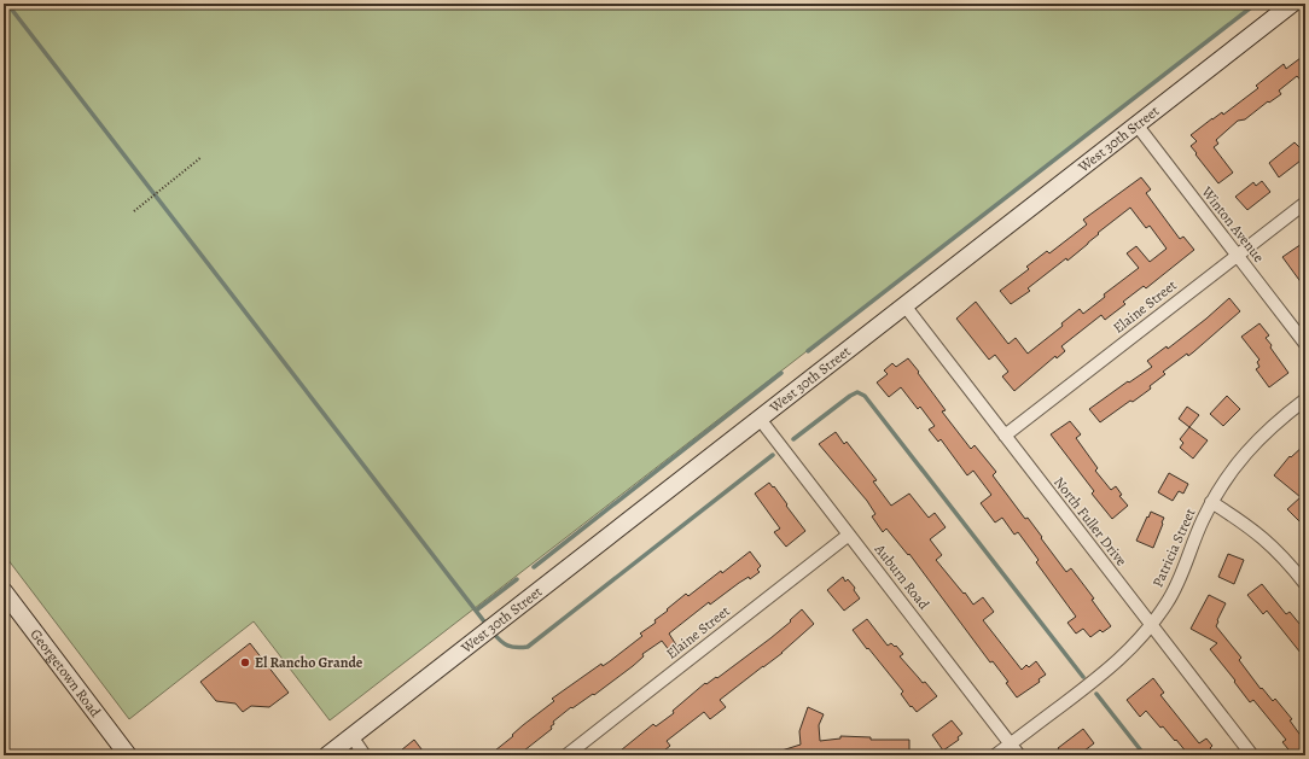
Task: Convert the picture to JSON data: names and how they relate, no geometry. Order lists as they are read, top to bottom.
{
  "streets": {
    "street": [
      "West 30th Street",
      "Winton Avenue",
      "Elaine Street",
      "North Fuller Drive",
      "Patricia Street",
      "Auburn Road",
      "Georgetown Road"
    ]
  },
  "crossings": [
    ["West 30th Street", "Winton Avenue"],
    ["West 30th Street", "North Fuller Drive"],
    ["West 30th Street", "Auburn Road"],
    ["Winton Avenue", "Elaine Street"],
    ["Elaine Street", "North Fuller Drive"],
    ["Elaine Street", "Auburn Road"],
    ["North Fuller Drive", "Patricia Street"],
    ["Patricia Street", "Auburn Road"]
  ],
  "places": ["El Rancho Grande"]
}
